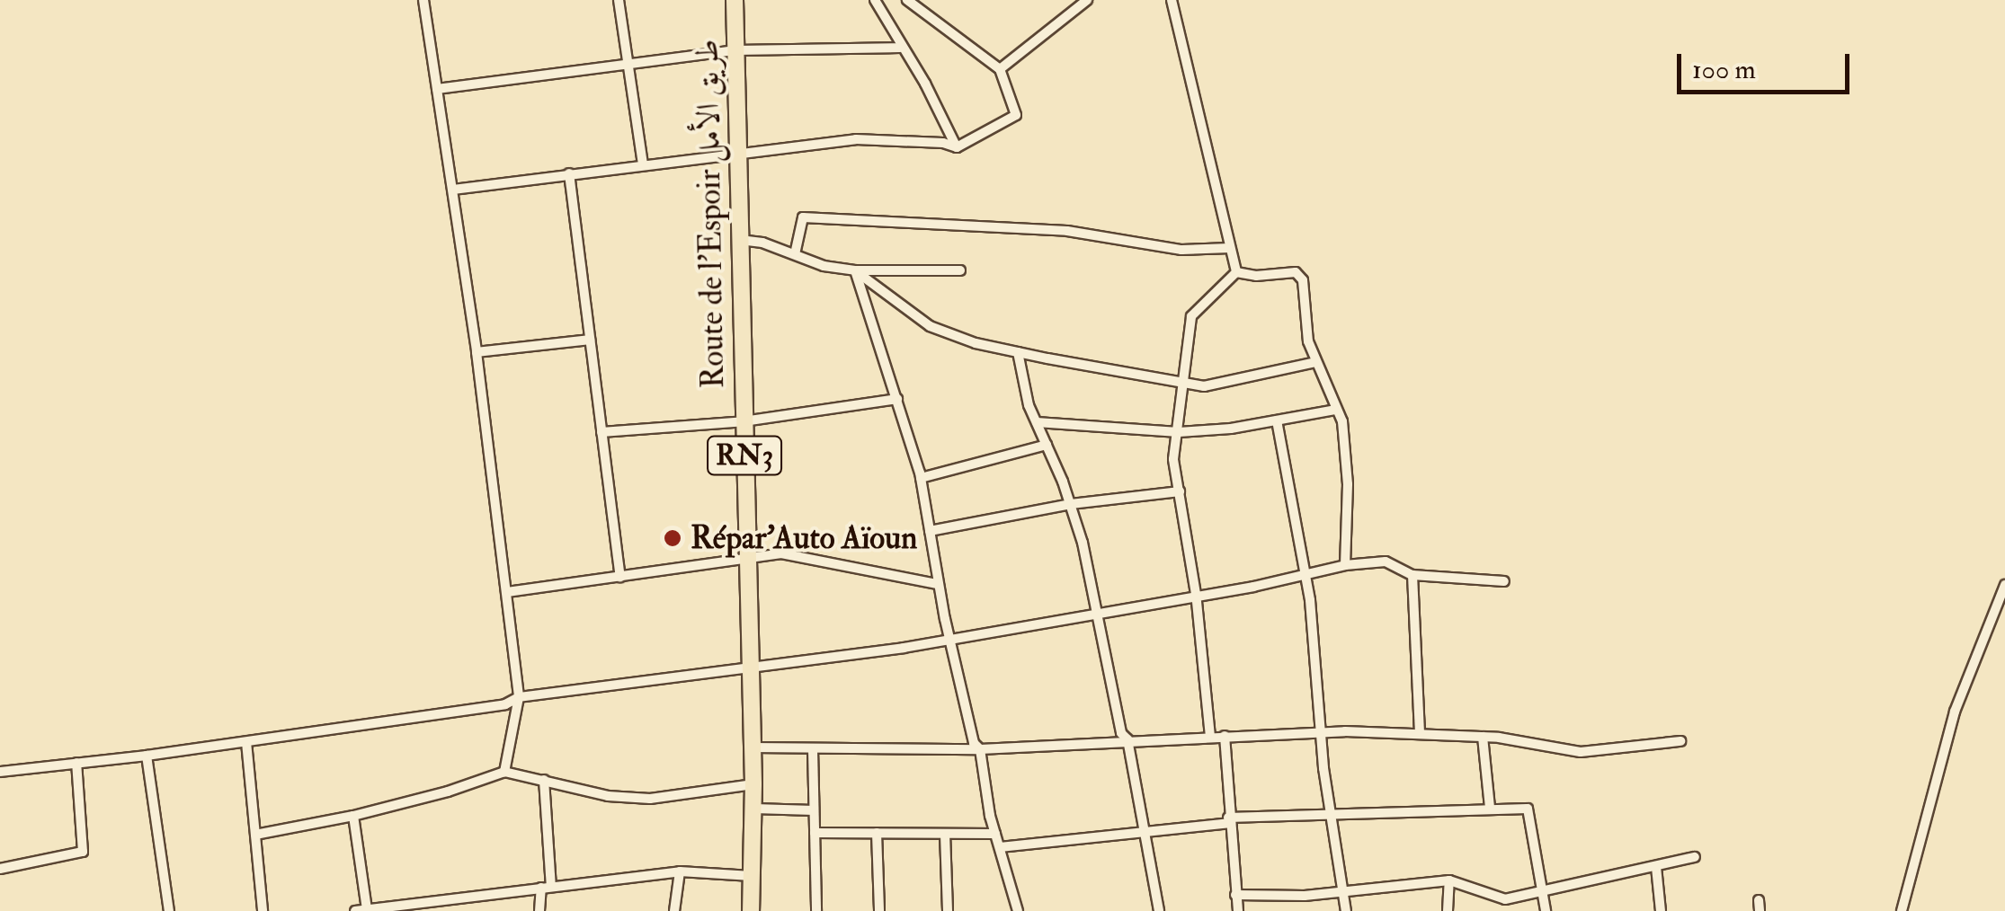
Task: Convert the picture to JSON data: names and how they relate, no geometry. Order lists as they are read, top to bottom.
{
  "streets": {
    "highway": ["Route de l’Espoir طريق الأمل", "RN3"]
  },
  "places": ["Répar'Auto Aïoun"],
  "scale_bar": "100 m"
}
